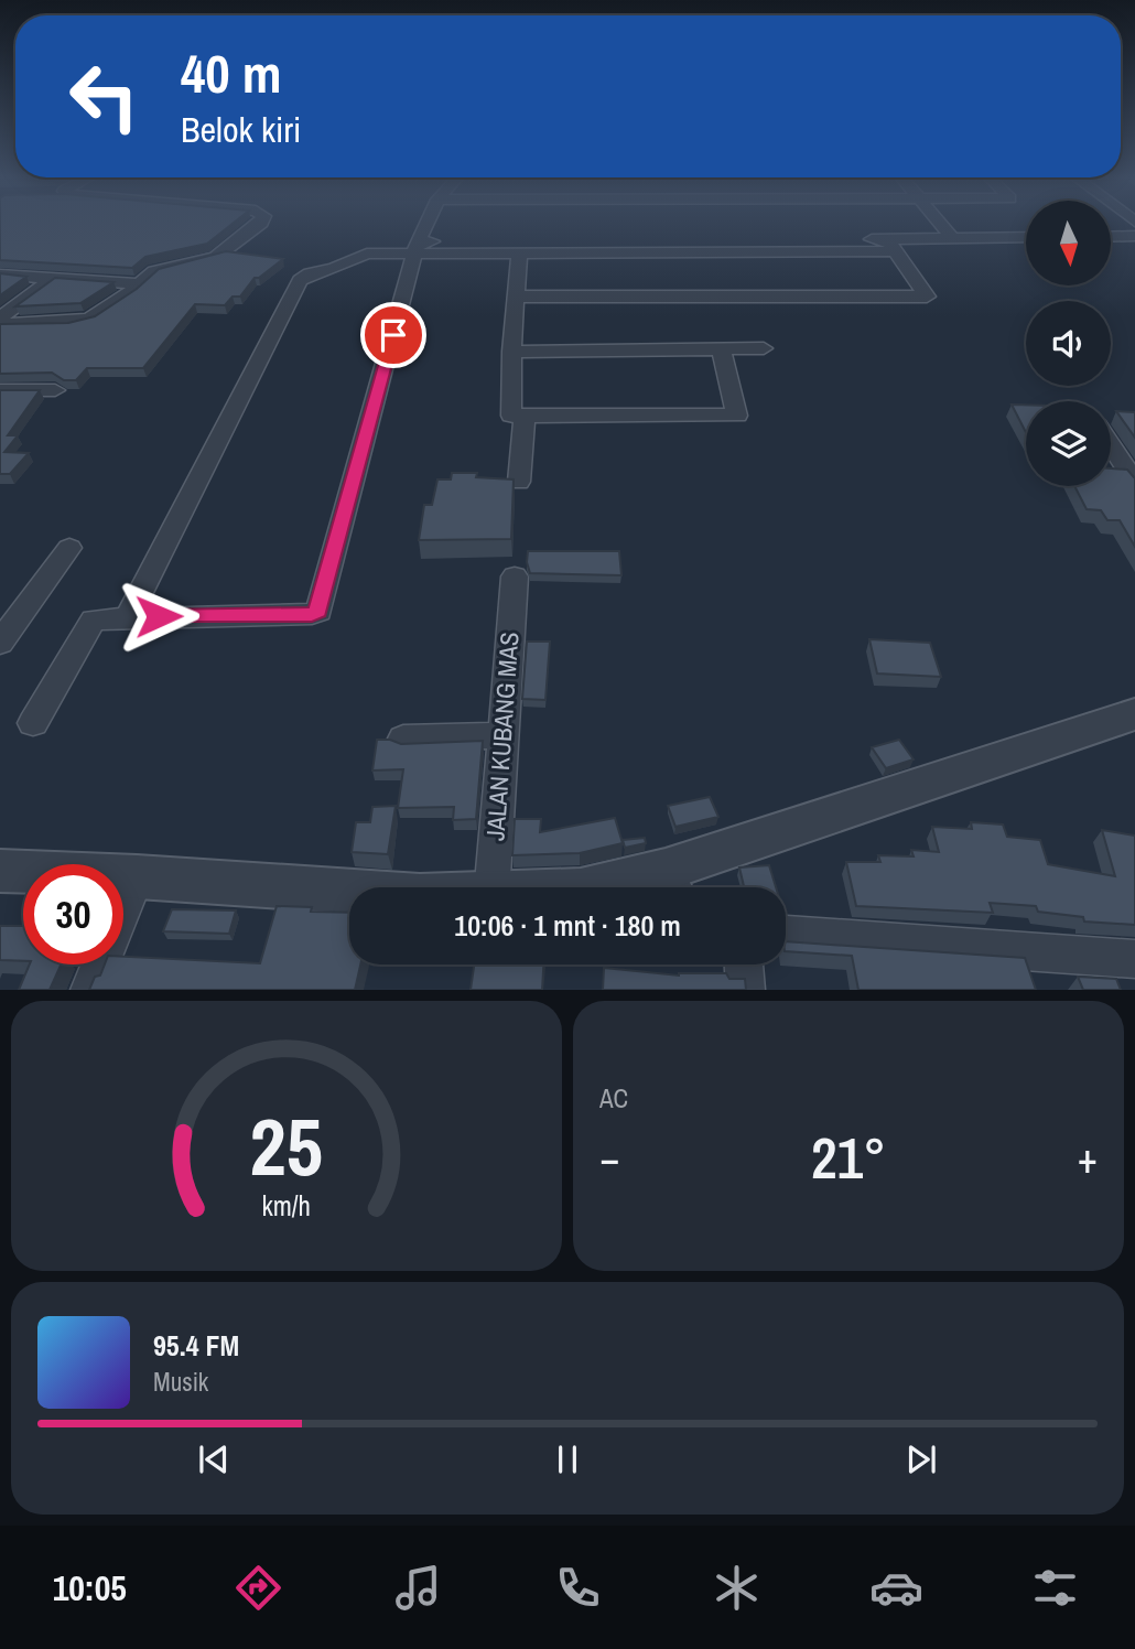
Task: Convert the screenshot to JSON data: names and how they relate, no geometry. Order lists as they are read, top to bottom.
{
  "streets": {
    "street": ["JALAN KUBANG MAS"]
  },
  "north": "bottom",
  "page": {
    "turn": ["40 m", "Belok kiri"],
    "limit": "30",
    "trip": "10:06 · 1 mnt · 180 m",
    "tile": "AC",
    "heat": ["−", "21°", "+"],
    "song": ["95.4 FM", "Musik"],
    "tabs": "10:05",
    "gauge": ["25", "km/h"]
  }
}
